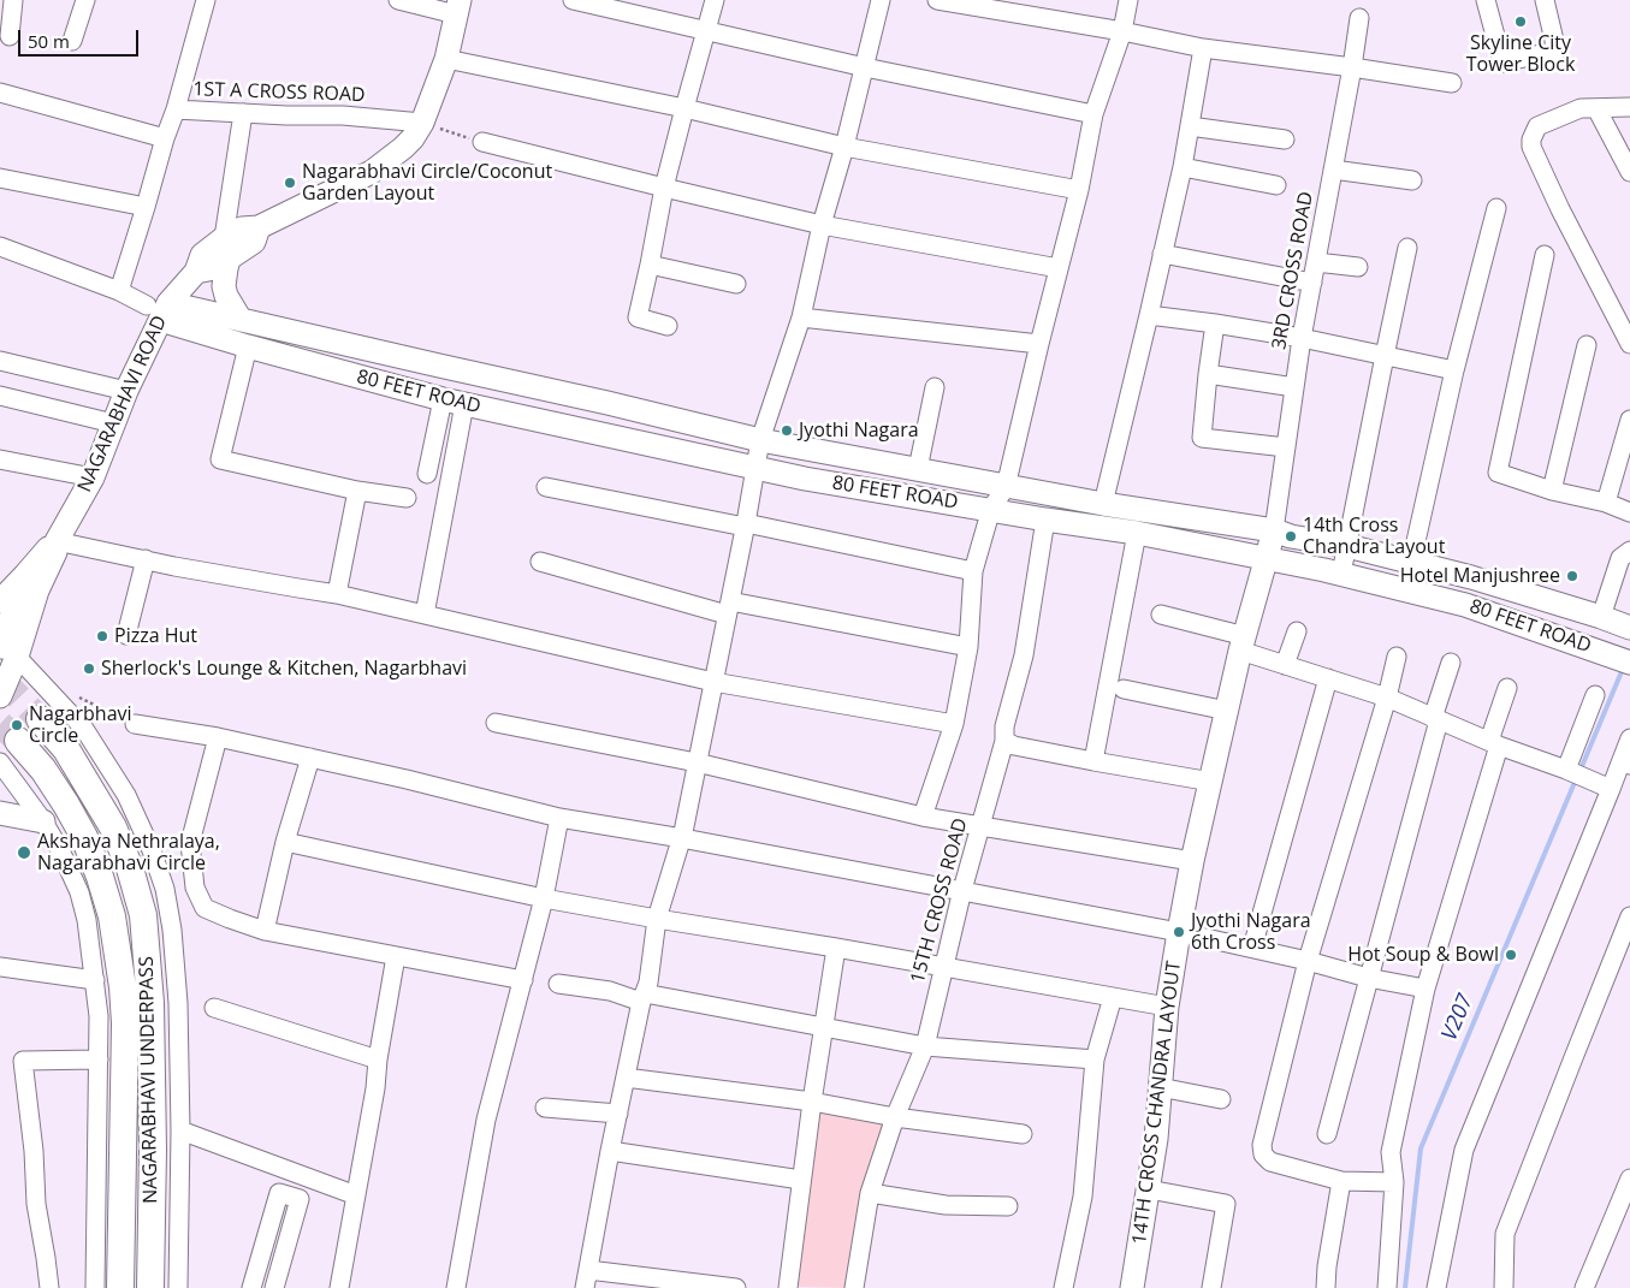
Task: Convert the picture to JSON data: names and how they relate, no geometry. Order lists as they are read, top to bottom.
{
  "streets": {
    "highway": ["NAGARABHAVI UNDERPASS"],
    "main road": ["80 FEET ROAD", "NAGARABHAVI ROAD", "14TH CROSS CHANDRA LAYOUT"],
    "street": ["1ST A CROSS ROAD", "3RD CROSS ROAD", "15TH CROSS ROAD"]
  },
  "crossings": [
    ["1ST A CROSS ROAD", "NAGARABHAVI ROAD"],
    ["3RD CROSS ROAD", "80 FEET ROAD"],
    ["3RD CROSS ROAD", "14TH CROSS CHANDRA LAYOUT"],
    ["80 FEET ROAD", "NAGARABHAVI ROAD"],
    ["80 FEET ROAD", "15TH CROSS ROAD"],
    ["80 FEET ROAD", "14TH CROSS CHANDRA LAYOUT"]
  ],
  "water": ["V207"],
  "places": [
    "Skyline City Tower Block",
    "Nagarabhavi Circle/Coconut Garden Layout",
    "Jyothi Nagara",
    "14th Cross Chandra Layout",
    "Hotel Manjushree",
    "Pizza Hut",
    "Sherlock's Lounge & Kitchen, Nagarbhavi",
    "Nagarbhavi Circle",
    "Akshaya Nethralaya, Nagarabhavi Circle",
    "Jyothi Nagara 6th Cross",
    "Hot Soup & Bowl"
  ],
  "scale_bar": "50 m"
}
